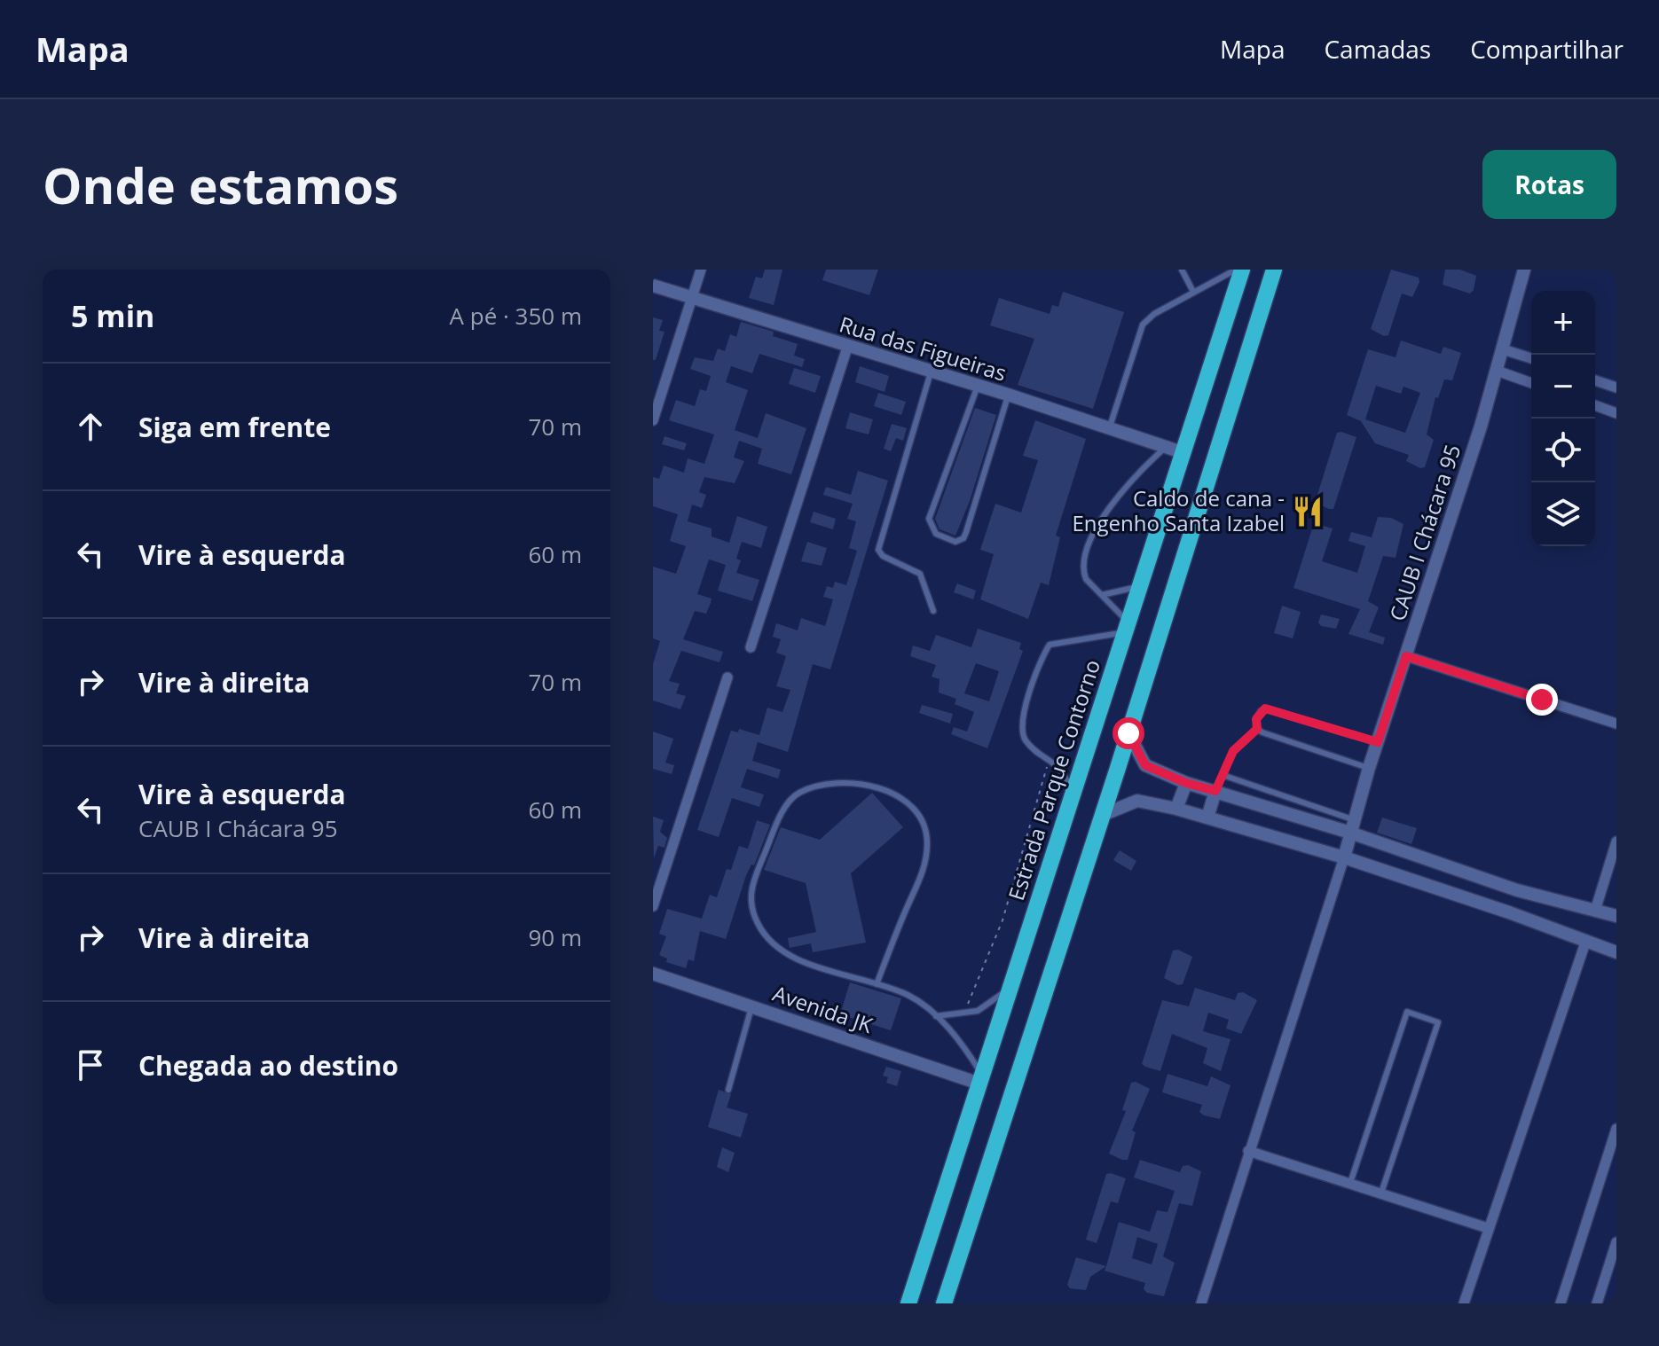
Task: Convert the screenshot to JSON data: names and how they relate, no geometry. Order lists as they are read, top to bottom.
{
  "streets": {
    "highway": ["Estrada Parque Contorno"],
    "street": ["Rua das Figueiras", "CAUB I Chácara 95", "Avenida JK"]
  },
  "crossings": [
    ["Rua das Figueiras", "Estrada Parque Contorno"],
    ["Estrada Parque Contorno", "Avenida JK"]
  ],
  "places": {
    "restaurant": ["Caldo de cana - Engenho Santa Izabel"]
  },
  "page": {
    "header": "Mapa",
    "nav": ["Mapa", "Camadas", "Compartilhar"],
    "buttons": "Rotas",
    "title": "Onde estamos",
    "heading": ["5 min", "A pé · 350 m"],
    "map_buttons": ["+", "−"],
    "list": [
      ["Siga em frente", "70 m"],
      ["Vire à esquerda", "60 m"],
      ["Vire à direita", "70 m"],
      ["Vire à esquerda", "CAUB I Chácara 95", "60 m"],
      ["Vire à direita", "90 m"],
      "Chegada ao destino"
    ]
  }
}
